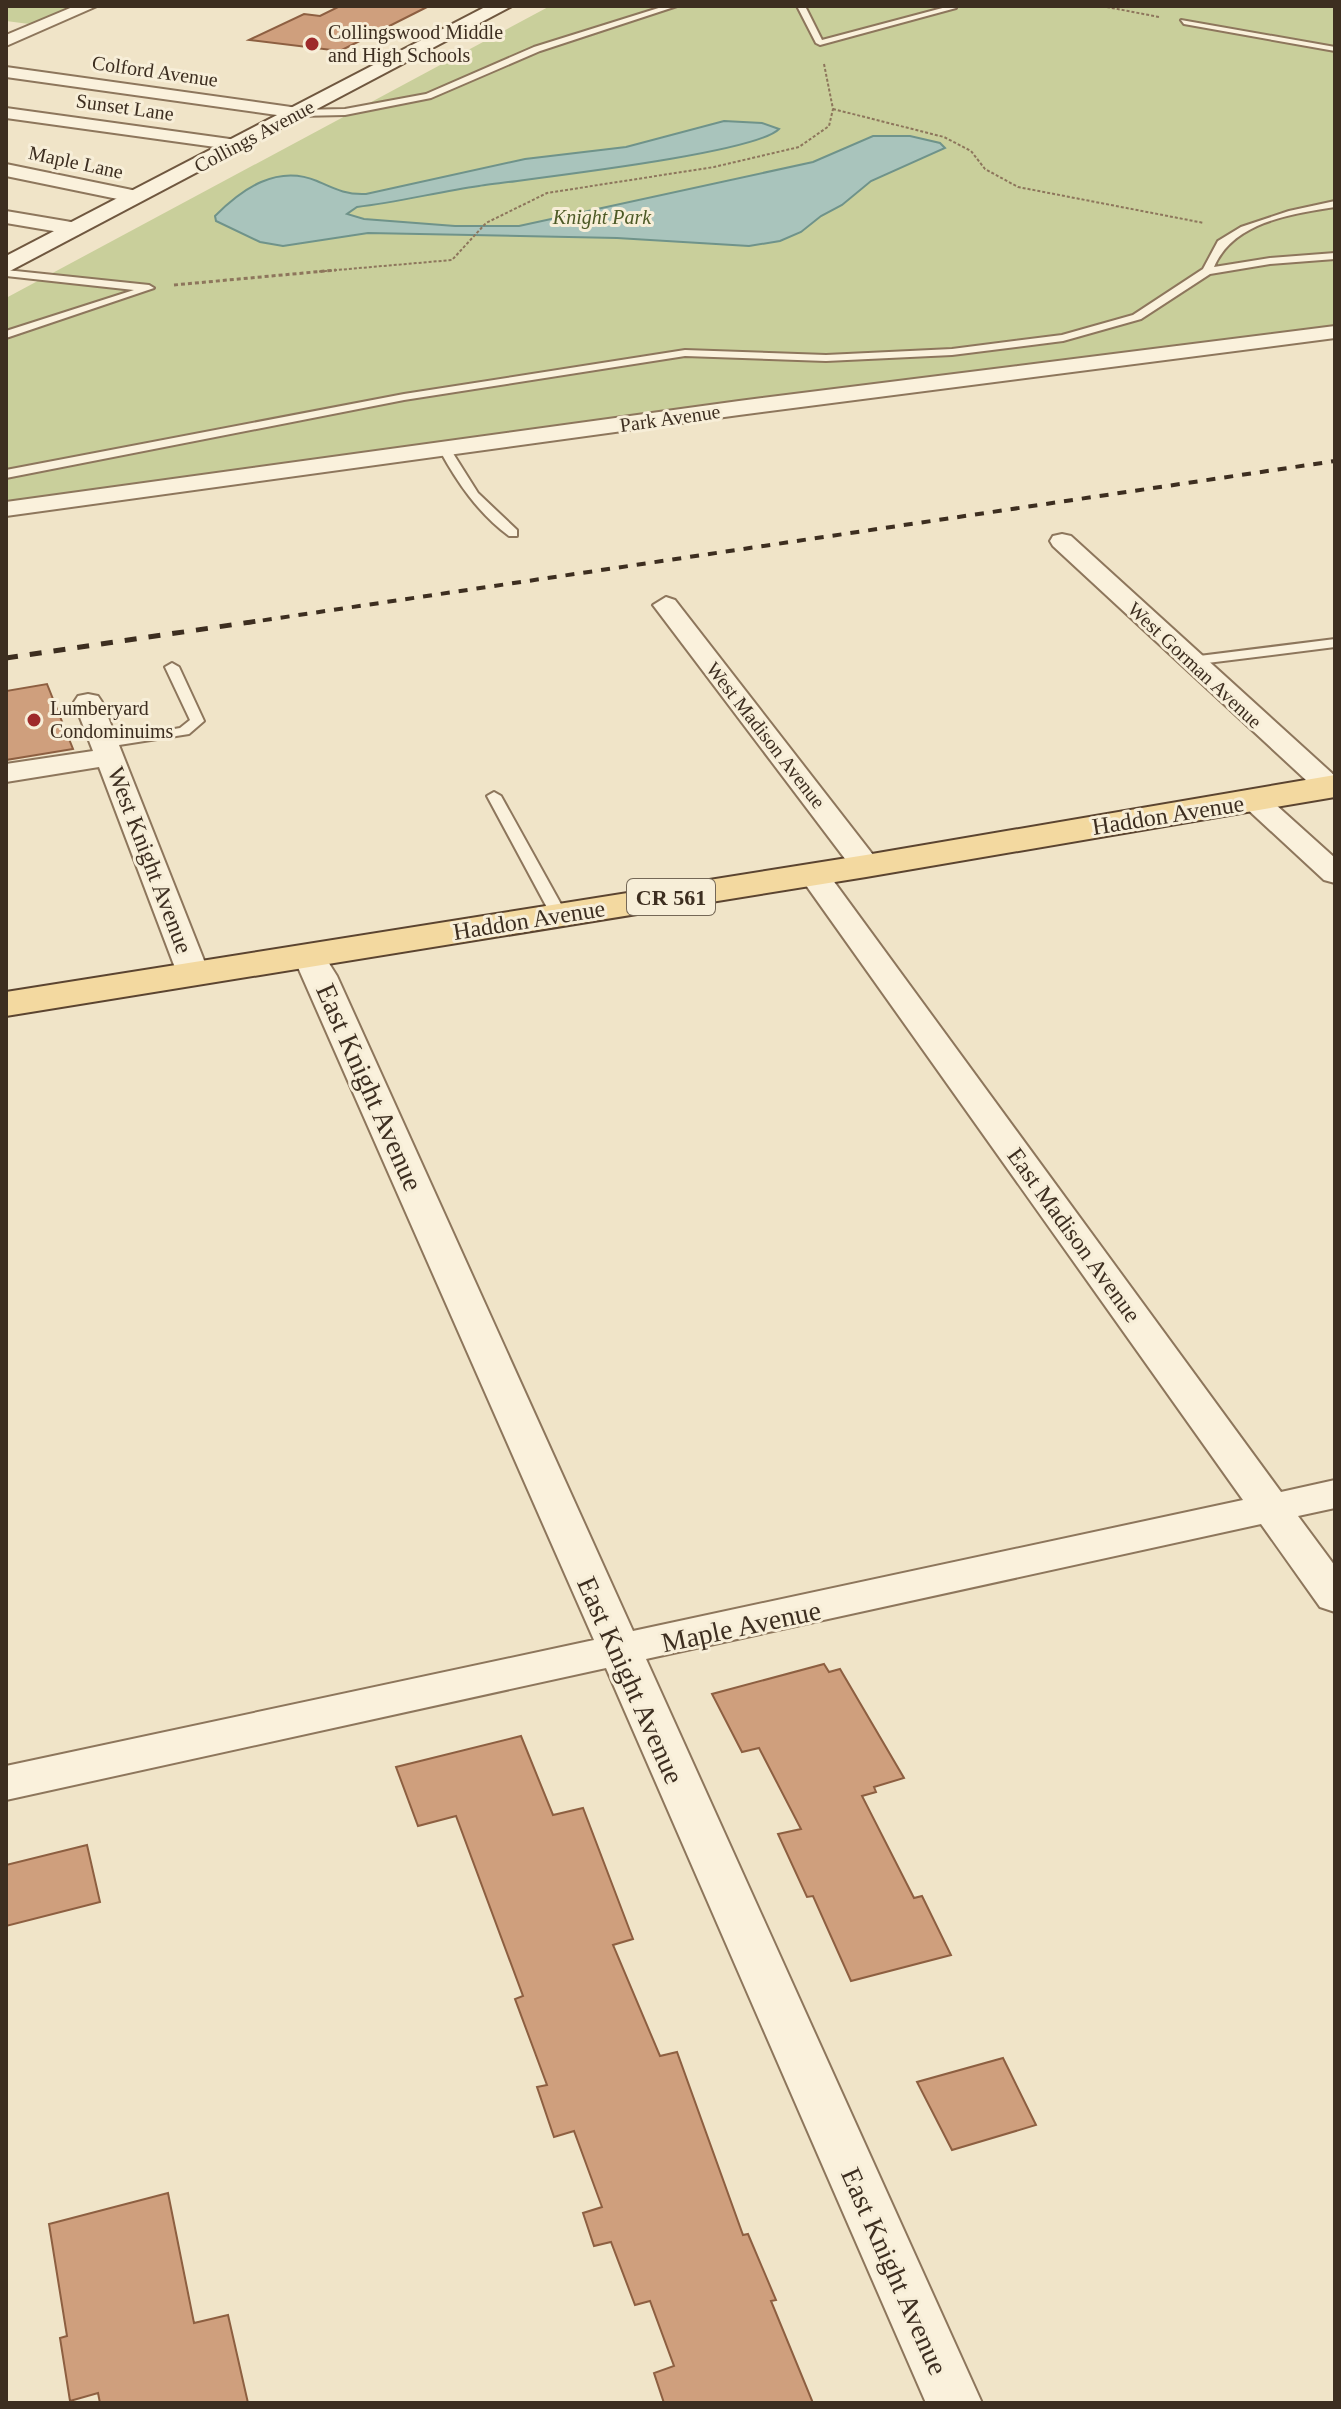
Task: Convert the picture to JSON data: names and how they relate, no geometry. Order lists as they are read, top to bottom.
{
  "streets": {
    "main road": ["Collings Avenue", "Haddon Avenue", "CR 561"],
    "street": [
      "Colford Avenue",
      "Sunset Lane",
      "Maple Lane",
      "Park Avenue",
      "West Gorman Avenue",
      "West Madison Avenue",
      "West Knight Avenue",
      "East Knight Avenue",
      "East Madison Avenue",
      "Maple Avenue"
    ]
  },
  "crossings": [
    ["Colford Avenue", "Collings Avenue"],
    ["Sunset Lane", "Collings Avenue"],
    ["Collings Avenue", "Maple Lane"],
    ["West Gorman Avenue", "Haddon Avenue"],
    ["West Madison Avenue", "Haddon Avenue"],
    ["Haddon Avenue", "West Knight Avenue"],
    ["Haddon Avenue", "East Knight Avenue"],
    ["Haddon Avenue", "East Madison Avenue"],
    ["East Knight Avenue", "Maple Avenue"],
    ["East Madison Avenue", "Maple Avenue"]
  ],
  "parks": ["Knight Park"],
  "places": ["Collingswood Middle and High Schools", "Lumberyard Condominuims"]
}
